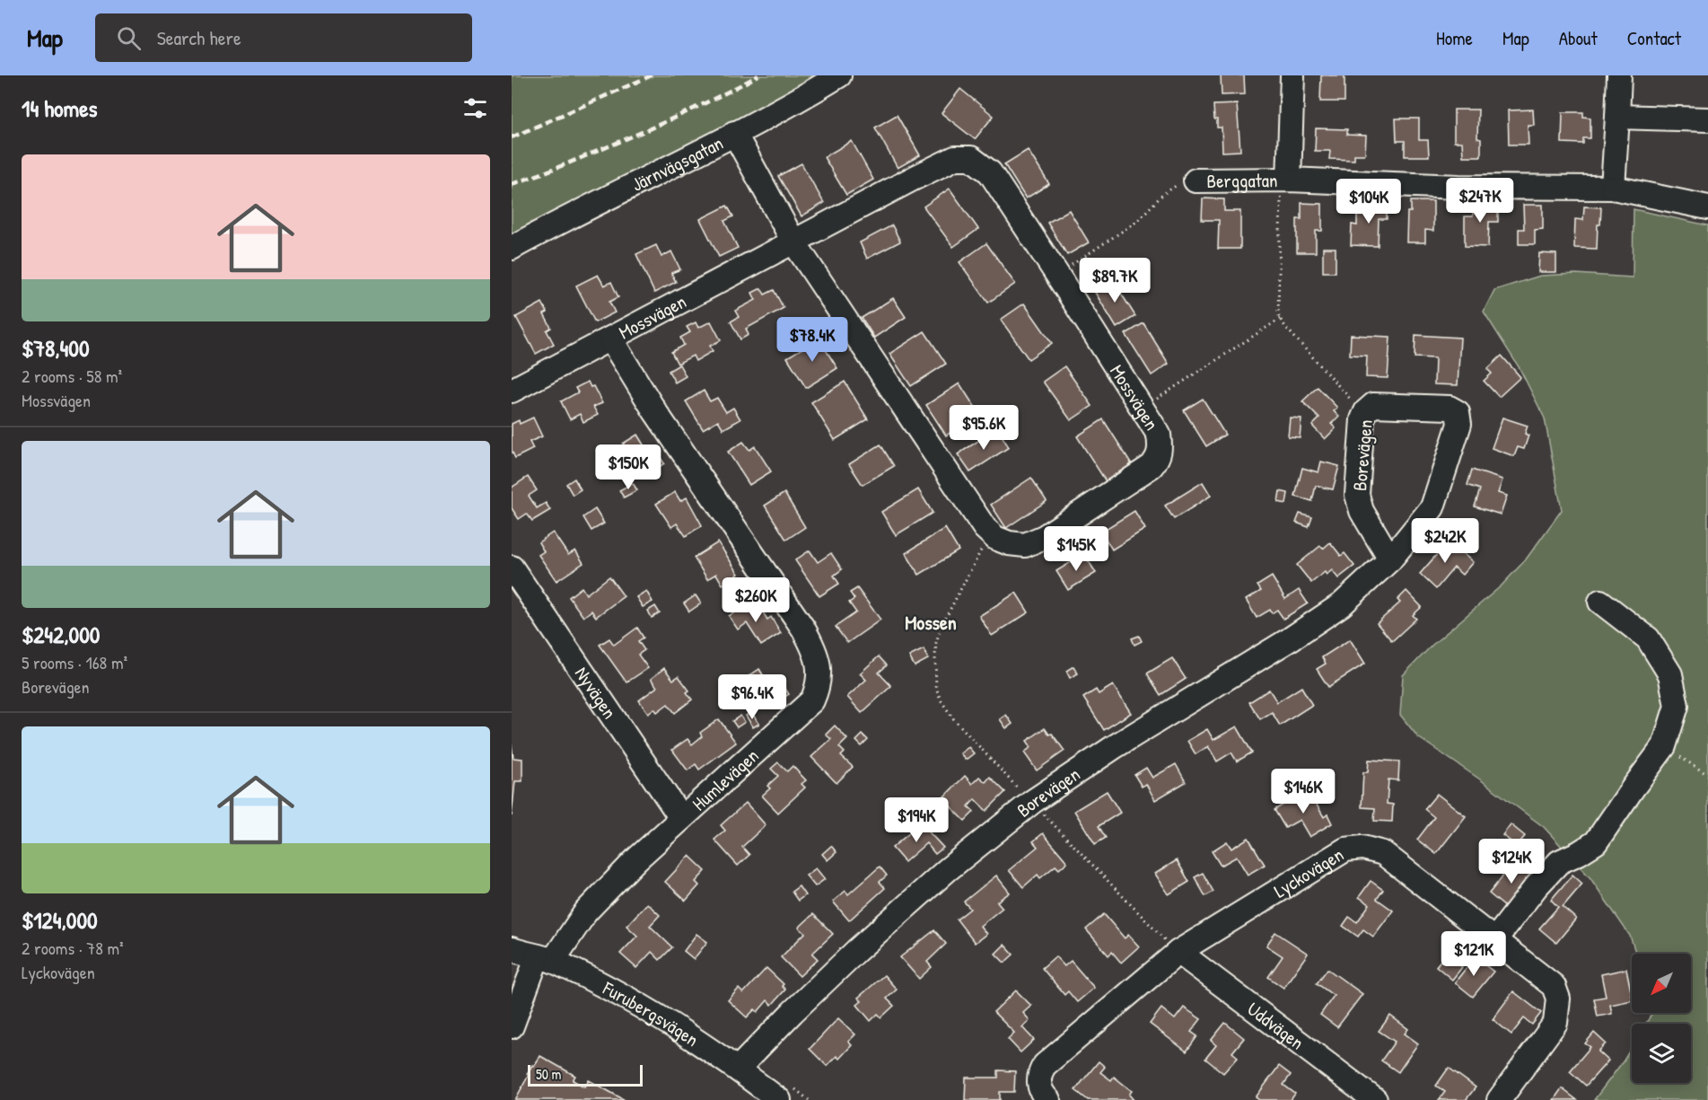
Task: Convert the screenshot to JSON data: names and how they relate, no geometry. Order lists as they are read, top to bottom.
{
  "streets": {
    "street": [
      "Järnvägsgatan",
      "Berggatan",
      "Mossvägen",
      "Borevägen",
      "Nyvägen",
      "Humlevägen",
      "Lyckovägen",
      "Furubergsvägen",
      "Uddvägen"
    ]
  },
  "crossings": [
    ["Järnvägsgatan", "Mossvägen"],
    ["Mossvägen", "Humlevägen"],
    ["Borevägen", "Furubergsvägen"],
    ["Nyvägen", "Humlevägen"],
    ["Humlevägen", "Furubergsvägen"],
    ["Lyckovägen", "Uddvägen"]
  ],
  "districts": ["Mossen"],
  "scale_bar": "50 m",
  "north": "bottom left",
  "page": {
    "header": "Map",
    "search": "Search here",
    "nav": [
      "Home",
      "Map",
      "About",
      "Contact"
    ],
    "heading": "14 homes",
    "list": [
      {
        "name": "$78,400",
        "note": "2 rooms · 58 m² · Mossvägen"
      },
      {
        "name": "$242,000",
        "note": "5 rooms · 168 m² · Borevägen"
      },
      {
        "name": "$124,000",
        "note": "2 rooms · 78 m² · Lyckovägen"
      }
    ],
    "price": [
      "$247K",
      "$104K",
      "$89.7K",
      "$78.4K",
      "$95.6K",
      "$150K",
      "$242K",
      "$145K",
      "$260K",
      "$96.4K",
      "$146K",
      "$194K",
      "$124K",
      "$121K"
    ],
    "scale": "50 m"
  }
}
